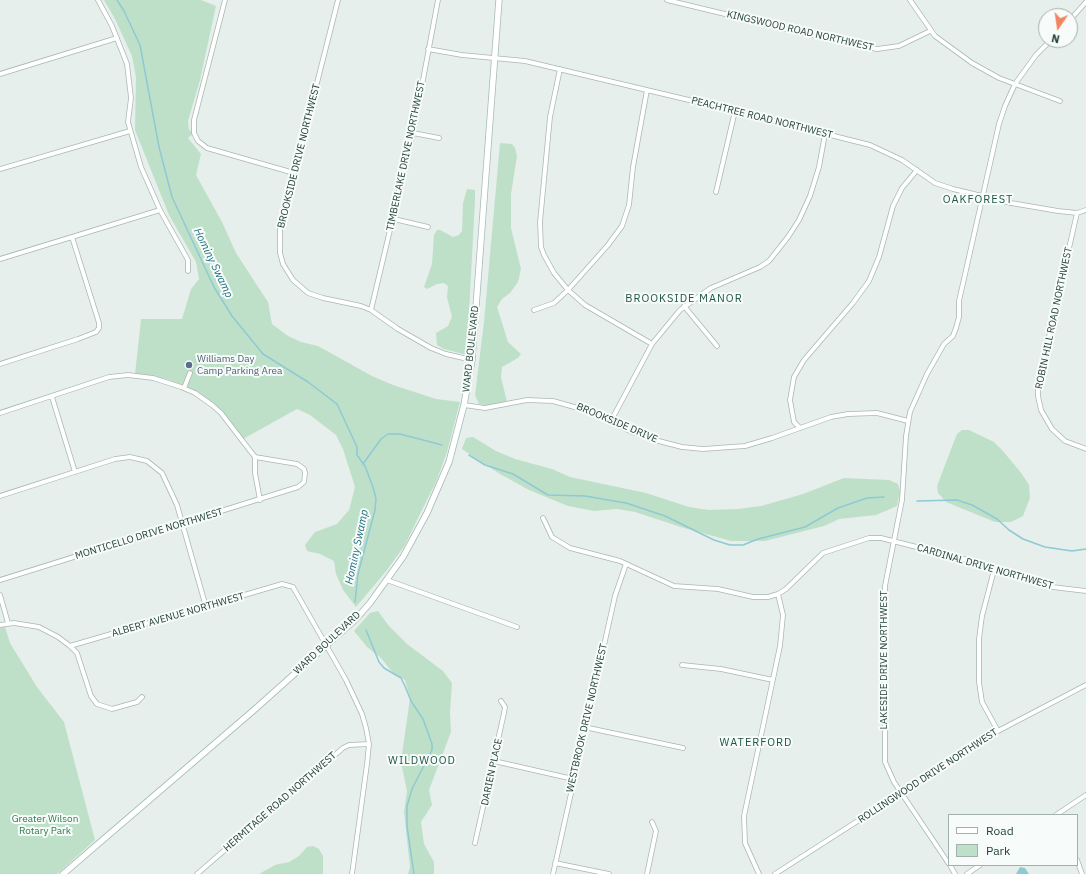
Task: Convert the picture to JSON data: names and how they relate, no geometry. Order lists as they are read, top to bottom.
{
  "streets": {
    "main road": ["WARD BOULEVARD"],
    "street": [
      "KINGSWOOD ROAD NORTHWEST",
      "PEACHTREE ROAD NORTHWEST",
      "BROOKSIDE DRIVE NORTHWEST",
      "TIMBERLAKE DRIVE NORTHWEST",
      "ROBIN HILL ROAD NORTHWEST",
      "BROOKSIDE DRIVE",
      "MONTICELLO DRIVE NORTHWEST",
      "CARDINAL DRIVE NORTHWEST",
      "ALBERT AVENUE NORTHWEST",
      "LAKESIDE DRIVE NORTHWEST",
      "WESTBROOK DRIVE NORTHWEST",
      "DARIEN PLACE",
      "ROLLINGWOOD DRIVE NORTHWEST",
      "HERMITAGE ROAD NORTHWEST"
    ]
  },
  "crossings": [
    ["PEACHTREE ROAD NORTHWEST", "TIMBERLAKE DRIVE NORTHWEST"],
    ["PEACHTREE ROAD NORTHWEST", "ROBIN HILL ROAD NORTHWEST"],
    ["PEACHTREE ROAD NORTHWEST", "WARD BOULEVARD"],
    ["PEACHTREE ROAD NORTHWEST", "LAKESIDE DRIVE NORTHWEST"],
    ["BROOKSIDE DRIVE NORTHWEST", "TIMBERLAKE DRIVE NORTHWEST"],
    ["BROOKSIDE DRIVE NORTHWEST", "WARD BOULEVARD"],
    ["WARD BOULEVARD", "BROOKSIDE DRIVE"],
    ["WARD BOULEVARD", "ALBERT AVENUE NORTHWEST"],
    ["BROOKSIDE DRIVE", "LAKESIDE DRIVE NORTHWEST"],
    ["CARDINAL DRIVE NORTHWEST", "LAKESIDE DRIVE NORTHWEST"],
    ["LAKESIDE DRIVE NORTHWEST", "ROLLINGWOOD DRIVE NORTHWEST"]
  ],
  "districts": [
    "OAKFOREST",
    "BROOKSIDE MANOR",
    "WATERFORD",
    "WILDWOOD"
  ],
  "water": ["Hominy Swamp"],
  "parks": ["Greater Wilson Rotary Park"],
  "places": ["Williams Day Camp Parking Area"],
  "legend": ["Road", "Park"],
  "north": "bottom"
}
